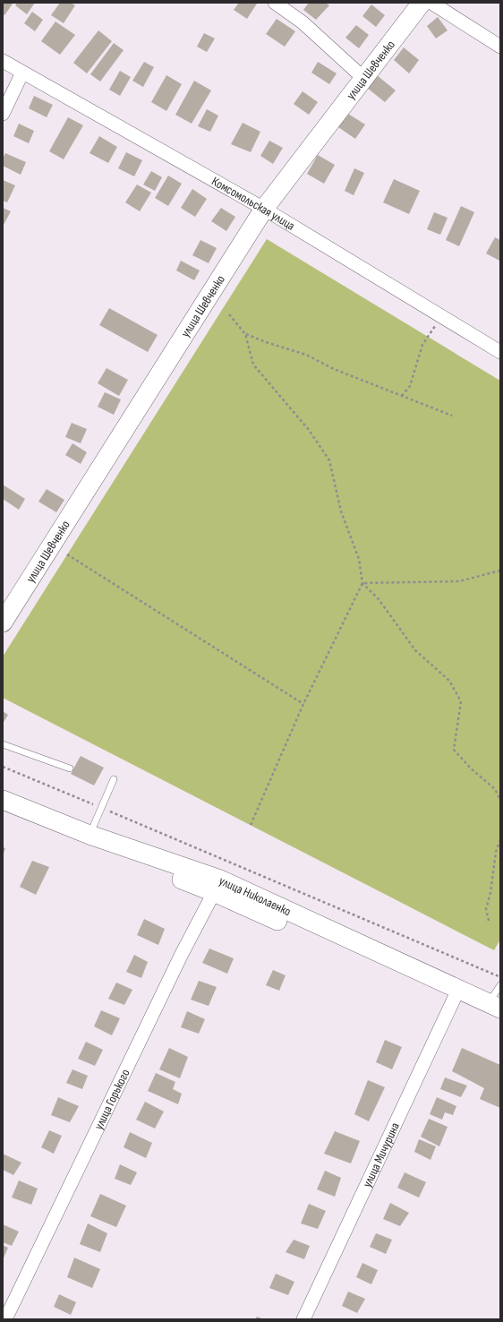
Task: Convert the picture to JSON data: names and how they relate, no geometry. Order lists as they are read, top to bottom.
{
  "streets": {
    "main road": ["улица Шевченко", "улица Николаенко"],
    "street": ["Комсомольская улица", "улица Горького", "улица Мичурина"]
  },
  "crossings": [
    ["улица Шевченко", "Комсомольская улица"],
    ["улица Николаенко", "улица Горького"],
    ["улица Николаенко", "улица Мичурина"]
  ]
}
